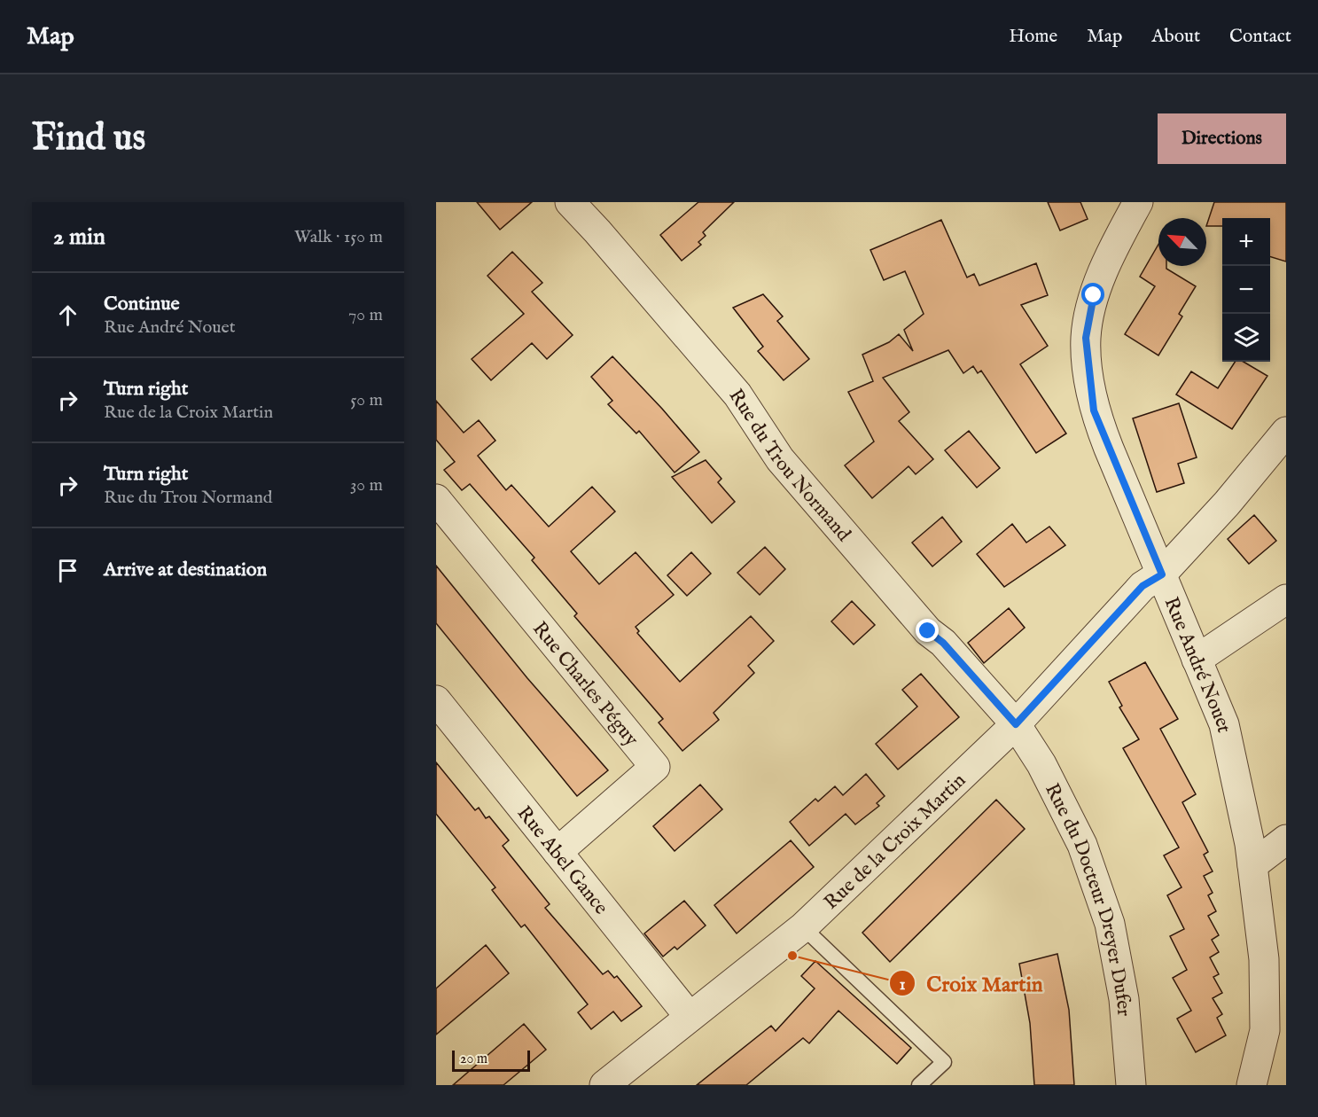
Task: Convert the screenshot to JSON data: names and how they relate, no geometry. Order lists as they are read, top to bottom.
{
  "streets": {
    "street": [
      "Rue du Trou Normand",
      "Rue André Nouet",
      "Rue Charles Péguy",
      "Rue de la Croix Martin",
      "Rue Abel Gance",
      "Rue du Docteur Dreyer Dufer"
    ]
  },
  "crossings": [
    ["Rue du Trou Normand", "Rue de la Croix Martin"],
    ["Rue du Trou Normand", "Rue du Docteur Dreyer Dufer"],
    ["Rue André Nouet", "Rue de la Croix Martin"],
    ["Rue Charles Péguy", "Rue Abel Gance"],
    ["Rue de la Croix Martin", "Rue Abel Gance"],
    ["Rue de la Croix Martin", "Rue du Docteur Dreyer Dufer"]
  ],
  "places": ["Croix Martin"],
  "scale_bar": "20 m",
  "north": "top left",
  "page": {
    "header": "Map",
    "nav": [
      "Home",
      "Map",
      "About",
      "Contact"
    ],
    "buttons": "Directions",
    "title": "Find us",
    "heading": ["2 min", "Walk · 150 m"],
    "map_buttons": ["+", "−"],
    "list": [
      ["Continue", "Rue André Nouet", "70 m"],
      ["Turn right", "Rue de la Croix Martin", "50 m"],
      ["Turn right", "Rue du Trou Normand", "30 m"],
      "Arrive at destination"
    ],
    "scale": "20 m"
  }
}
